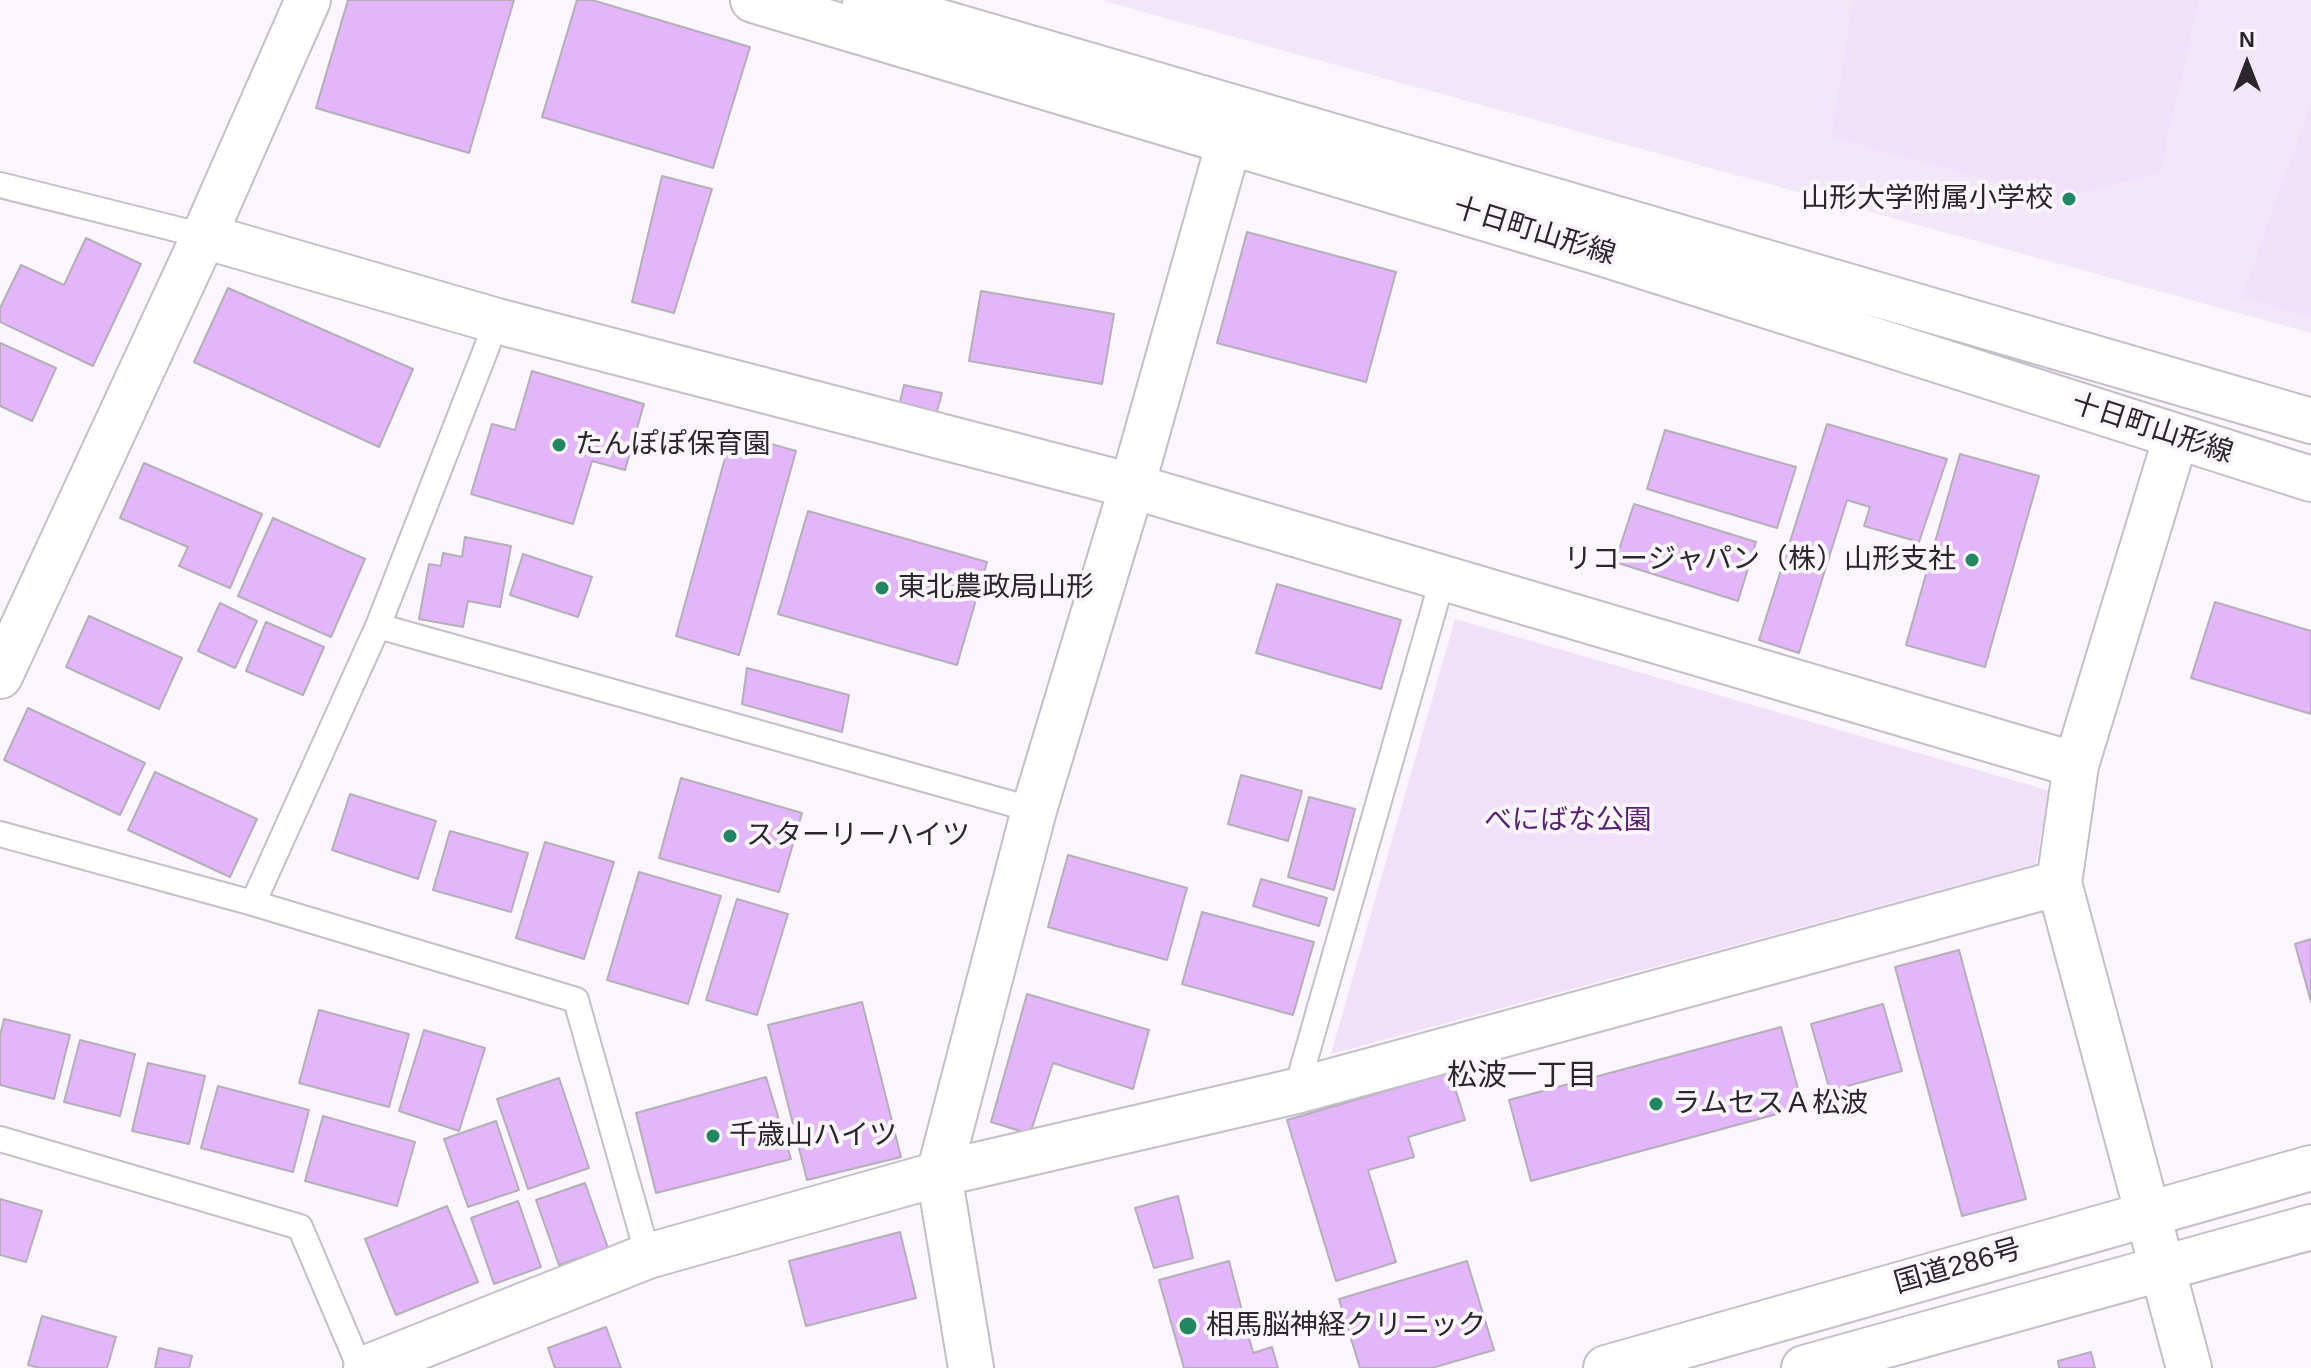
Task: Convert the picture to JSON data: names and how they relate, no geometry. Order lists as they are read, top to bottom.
{
  "streets": {
    "main road": ["十日町山形線", "国道286号"]
  },
  "districts": ["松波一丁目"],
  "parks": ["べにばな公園"],
  "places": [
    "山形大学附属小学校",
    "たんぽぽ保育園",
    "リコージャパン（株）山形支社",
    "東北農政局山形",
    "スターリーハイツ",
    "ラムセスＡ松波",
    "千歳山ハイツ",
    "相馬脳神経クリニック"
  ],
  "north": "top"
}
